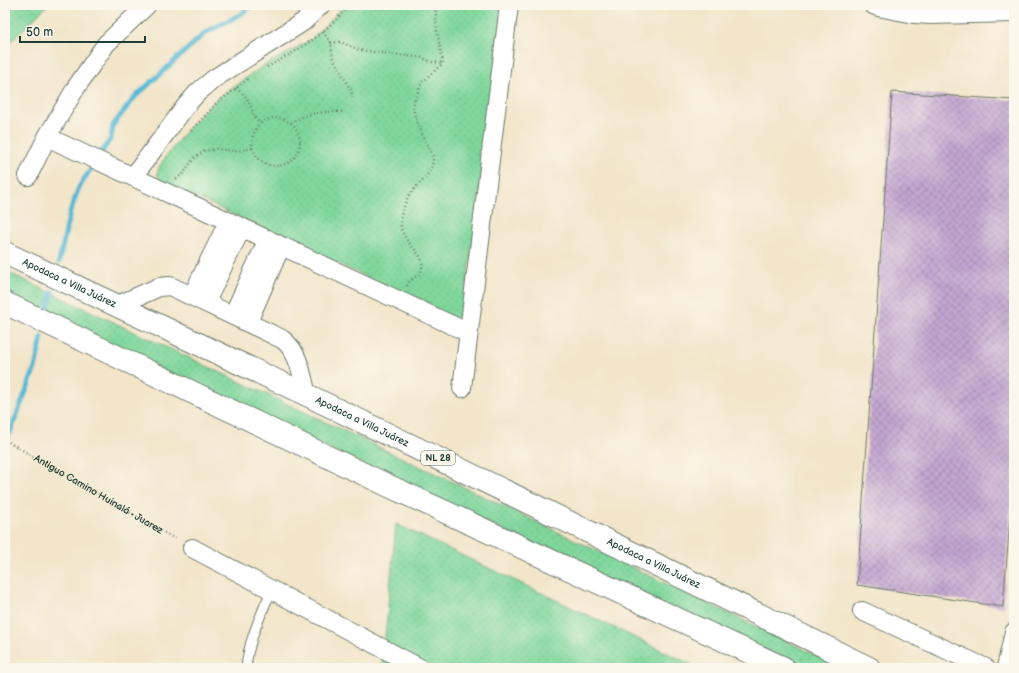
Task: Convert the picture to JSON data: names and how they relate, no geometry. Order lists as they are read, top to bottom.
{
  "streets": {
    "main road": ["Apodaca a Villa Juárez", "NL 28"],
    "path": ["Antiguo Camino Huinalá - Juarez"]
  },
  "scale_bar": "50 m"
}
